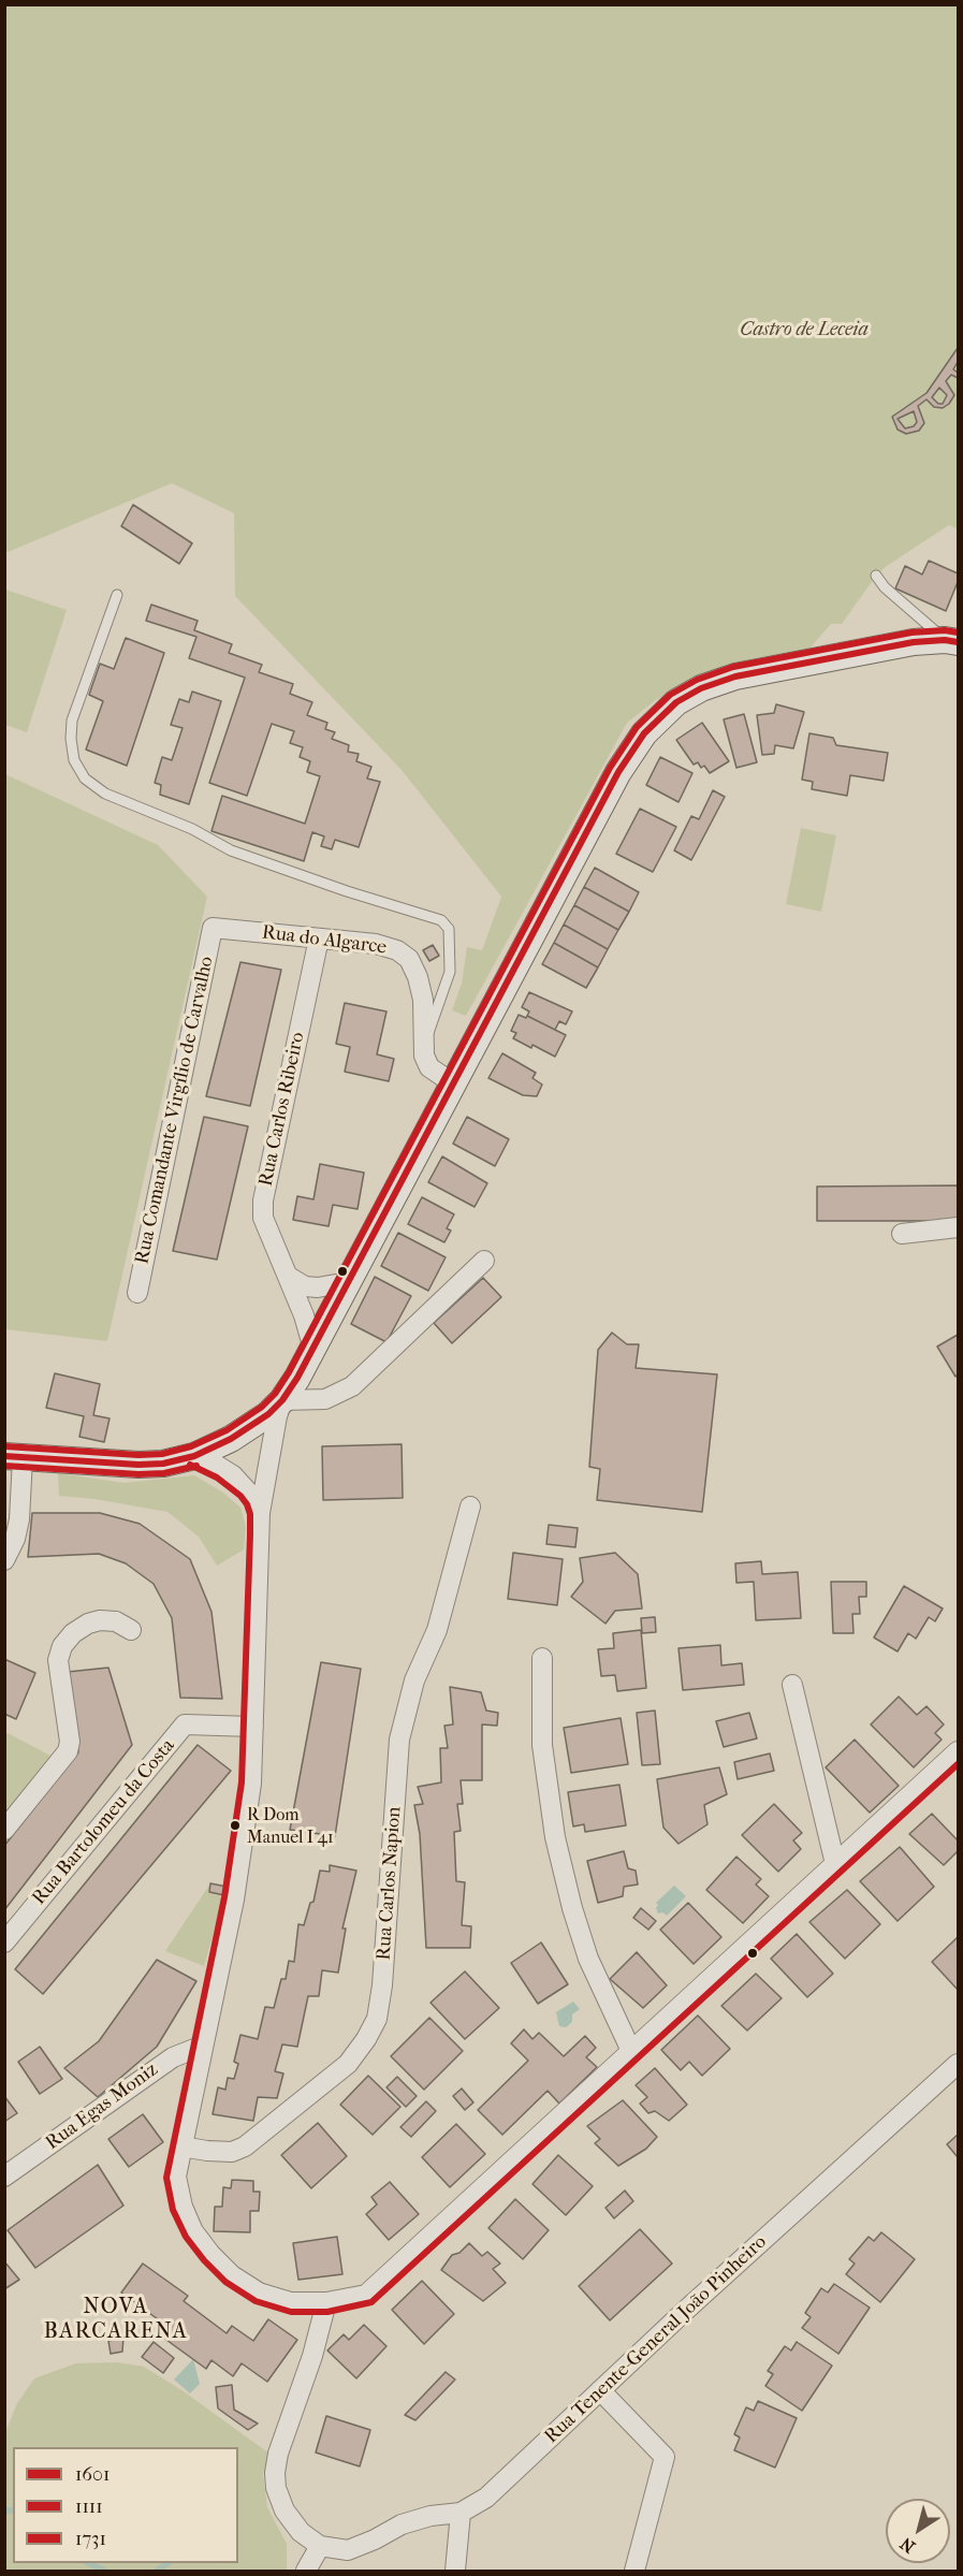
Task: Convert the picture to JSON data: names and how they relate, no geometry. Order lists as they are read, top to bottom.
{
  "streets": {
    "street": [
      "Rua do Algarce",
      "Rua Carlos Ribeiro",
      "Rua Comandante Virgílio de Carvalho",
      "Rua Bartolomeu da Costa",
      "Rua Carlos Napion",
      "Rua Egas Moniz",
      "Rua Tenente-General João Pinheiro"
    ]
  },
  "crossings": [
    ["Rua do Algarce", "Rua Carlos Ribeiro"],
    ["Rua do Algarce", "Rua Comandante Virgílio de Carvalho"]
  ],
  "districts": ["NOVA BARCARENA"],
  "parks": ["Castro de Leceia"],
  "places": ["R Dom Manuel I 41"],
  "lines": ["transit line 1731", "transit line 1601", "transit line 1111"],
  "legend": ["1601", "1111", "1731"],
  "north": "bottom left"
}
